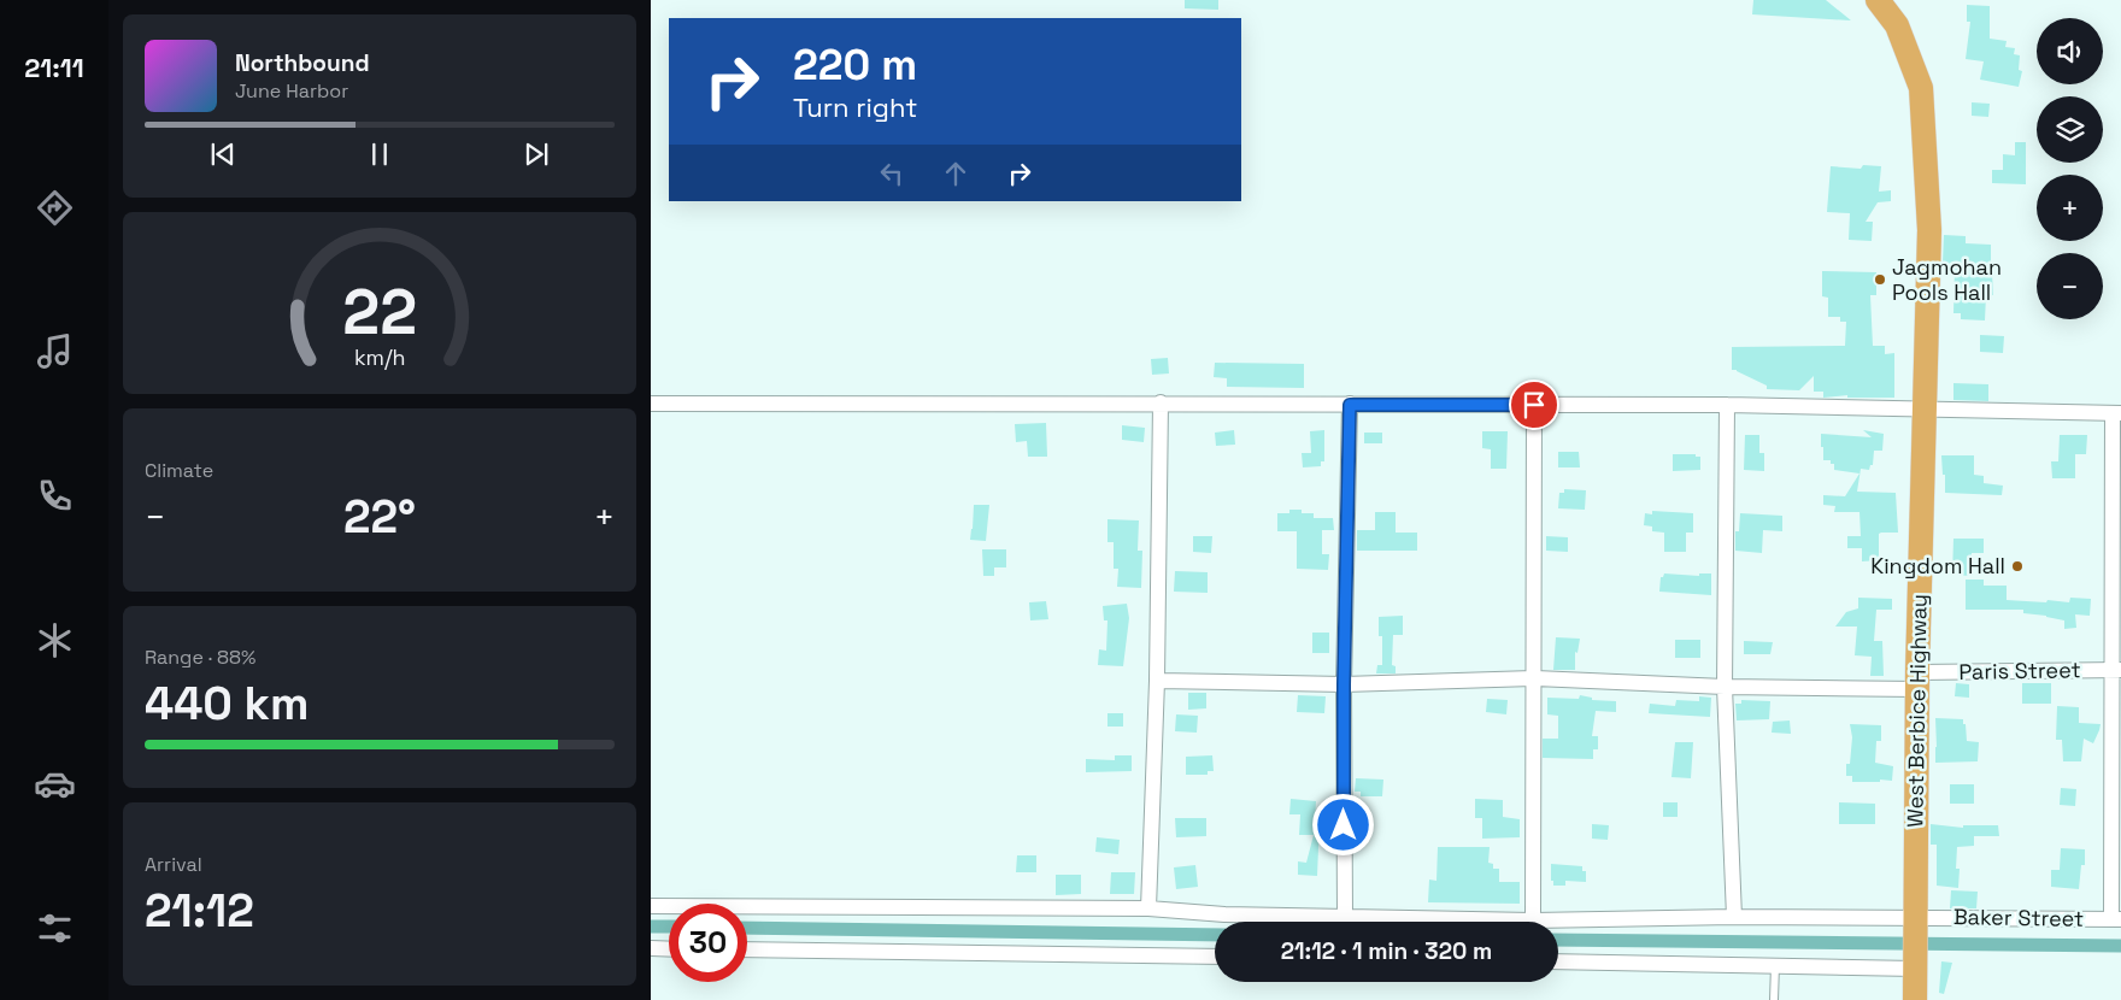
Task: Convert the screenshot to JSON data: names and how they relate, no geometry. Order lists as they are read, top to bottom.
{
  "streets": {
    "main road": ["West Berbice Highway"],
    "street": ["Paris Street", "Baker Street"]
  },
  "crossings": [
    ["Paris Street", "West Berbice Highway"],
    ["West Berbice Highway", "Baker Street"]
  ],
  "places": ["Jagmohan Pools Hall", "Kingdom Hall"],
  "page": {
    "tabs": "21:11",
    "map_buttons": ["+", "−"],
    "turn": ["220 m", "Turn right"],
    "song": ["Northbound", "June Harbor"],
    "tile": [
      "Climate",
      ["Range · 88%", "440 km"],
      ["Arrival", "21:12"]
    ],
    "heat": ["−", "22°", "+"],
    "limit": "30",
    "trip": "21:12 · 1 min · 320 m",
    "gauge": ["22", "km/h"]
  }
}
